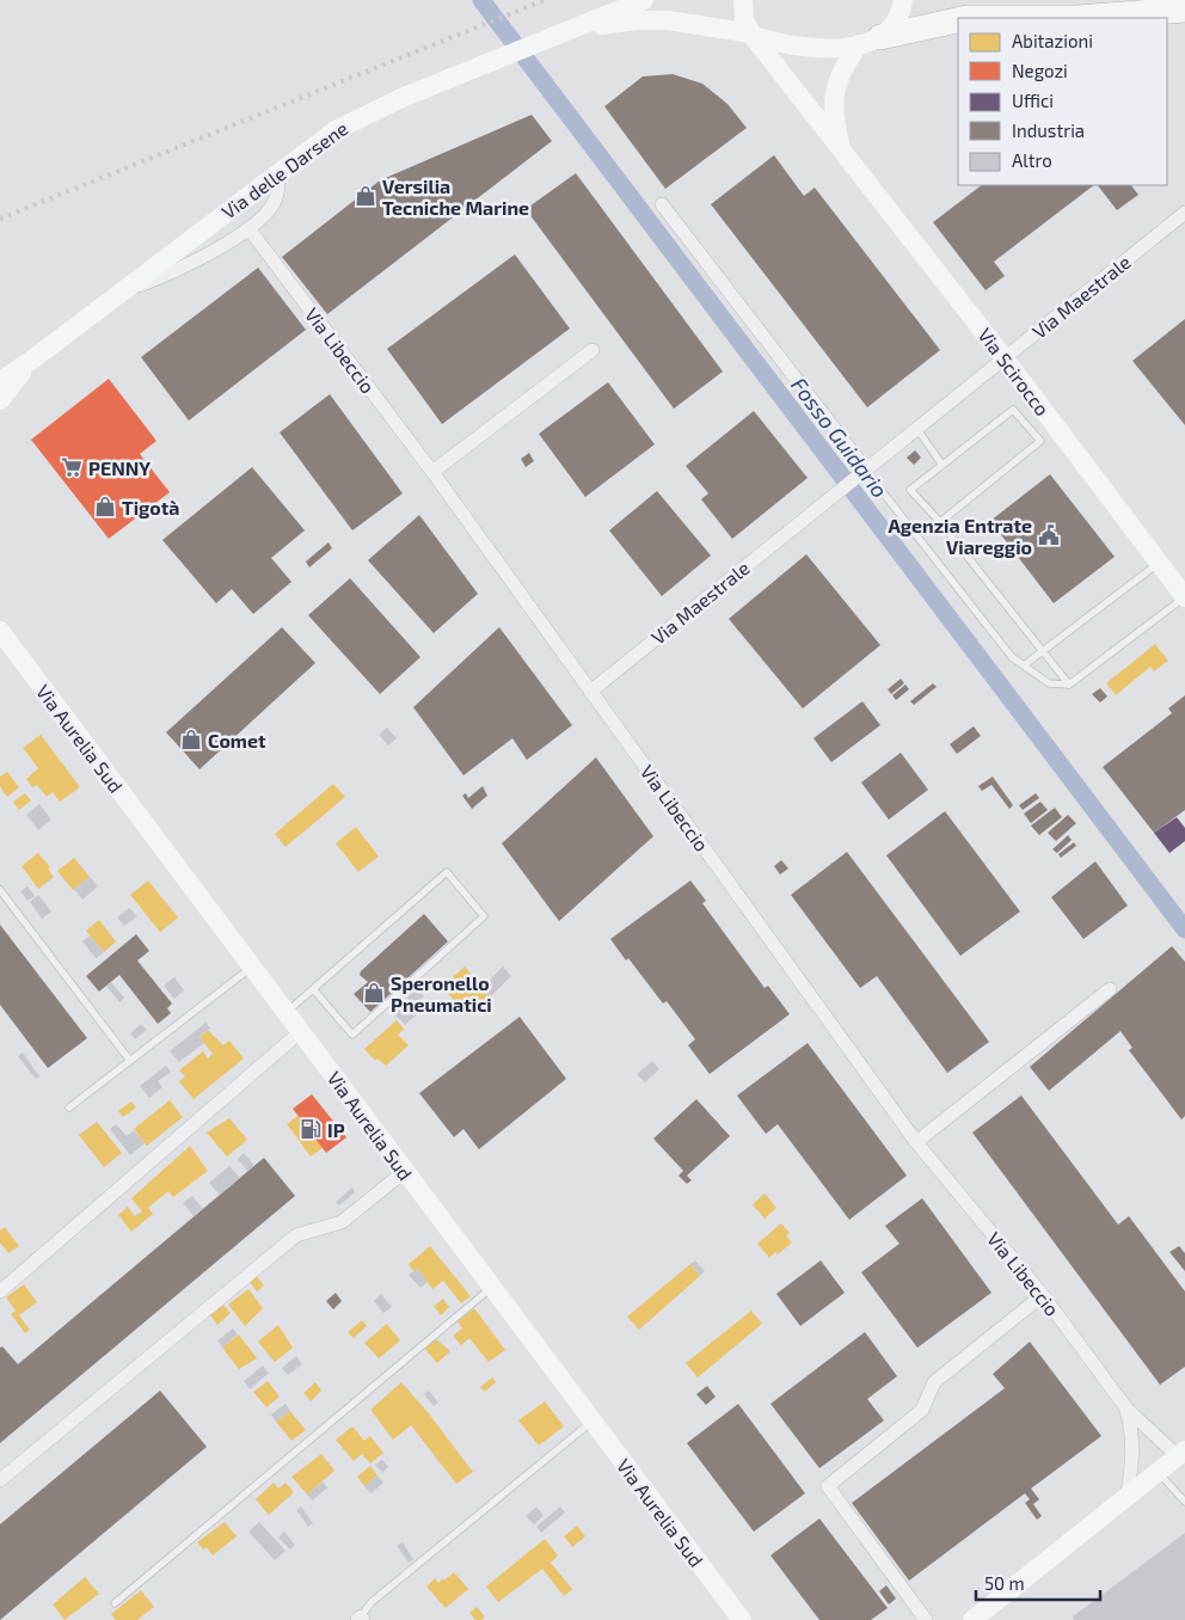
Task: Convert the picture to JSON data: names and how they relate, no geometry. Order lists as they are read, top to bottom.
{
  "streets": {
    "street": [
      "Via delle Darsene",
      "Via Maestrale",
      "Via Libeccio",
      "Via Scirocco",
      "Via Aurelia Sud"
    ]
  },
  "crossings": [
    ["Via delle Darsene", "Via Scirocco"],
    ["Via Maestrale", "Via Libeccio"],
    ["Via Maestrale", "Via Scirocco"]
  ],
  "water": ["Fosso Guidario"],
  "places": {
    "shop": [
      "Versilia Tecniche Marine",
      "Tigotà",
      "Comet",
      "Speronello Pneumatici"
    ],
    "supermarket": ["PENNY"],
    "public building": ["Agenzia Entrate Viareggio"],
    "fuel station": ["IP"]
  },
  "legend": [
    "Abitazioni",
    "Negozi",
    "Uffici",
    "Industria",
    "Altro"
  ],
  "scale_bar": "50 m"
}
